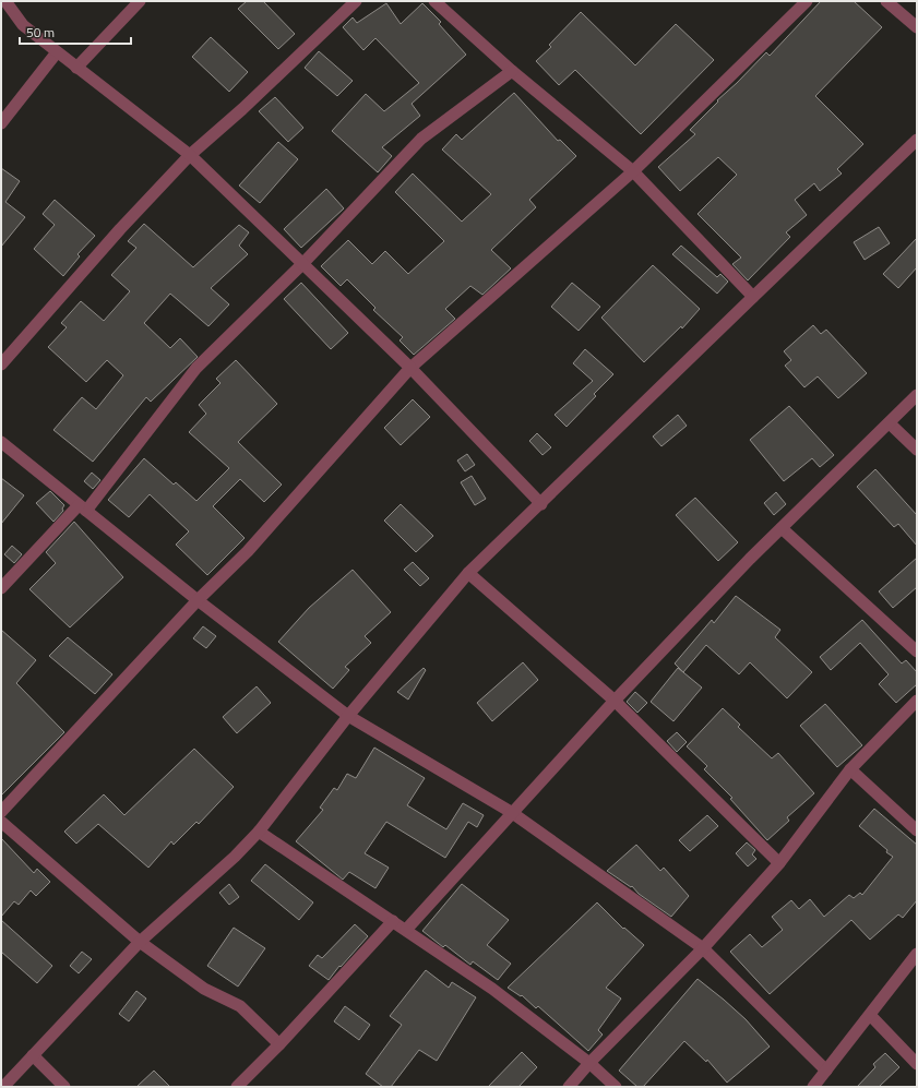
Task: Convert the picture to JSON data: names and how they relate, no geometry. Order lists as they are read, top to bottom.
{
  "scale_bar": "50 m"
}
